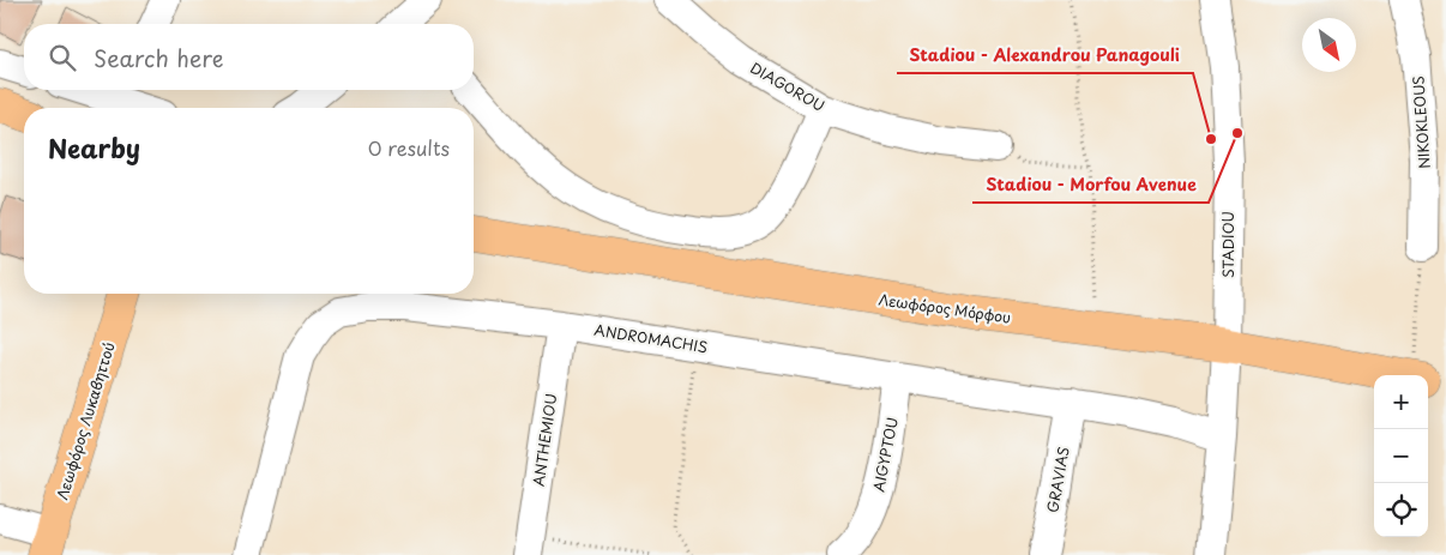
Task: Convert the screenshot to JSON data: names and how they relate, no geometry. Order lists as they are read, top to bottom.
{
  "streets": {
    "main road": ["Λεωφόρος Μόρφου", "Λεωφόρος Λυκαβηττού"],
    "street": [
      "DIAGOROU",
      "NIKOKLEOUS",
      "STADIOU",
      "ANDROMACHIS",
      "ANTHEMIOU",
      "AIGYPTOU",
      "GRAVIAS"
    ]
  },
  "crossings": [
    ["STADIOU", "Λεωφόρος Μόρφου"],
    ["ANDROMACHIS", "ANTHEMIOU"],
    ["ANDROMACHIS", "AIGYPTOU"],
    ["ANDROMACHIS", "GRAVIAS"]
  ],
  "places": ["Stadiou - Morfou Avenue", "Stadiou - Alexandrou Panagouli"],
  "north": "bottom right",
  "page": {
    "search": "Search here",
    "heading": ["Nearby", "0 results"],
    "map_buttons": ["+", "−"]
  }
}
